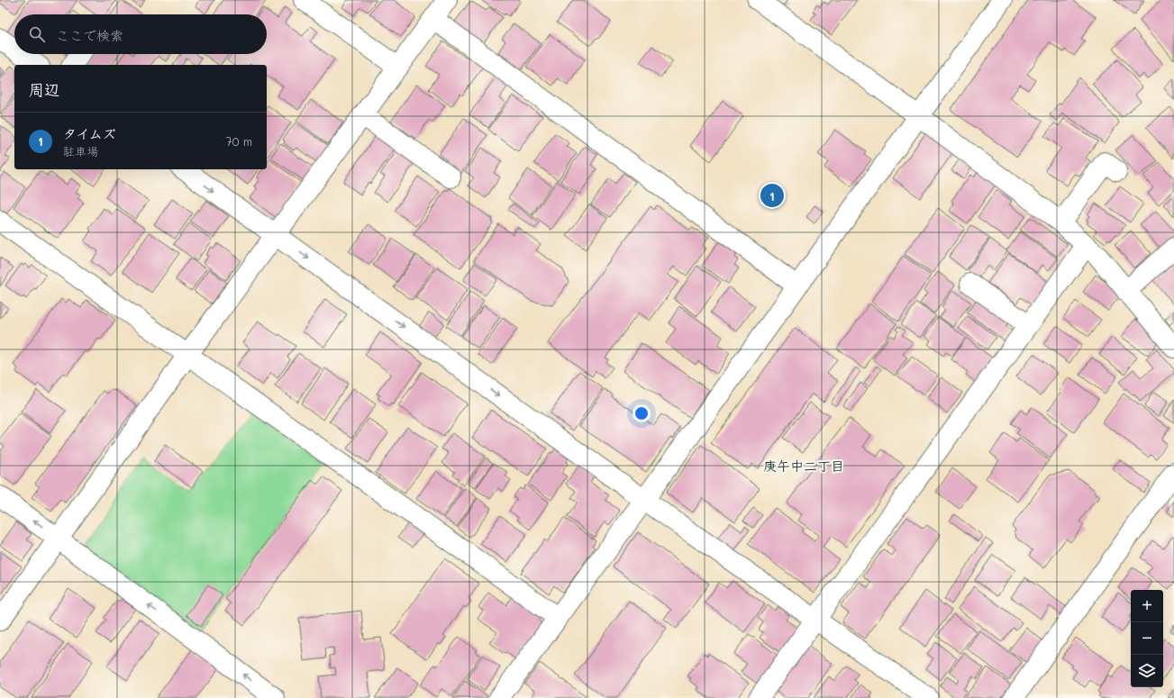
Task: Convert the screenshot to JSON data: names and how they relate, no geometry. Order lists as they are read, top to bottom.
{
  "districts": ["庚午中二丁目"],
  "page": {
    "search": "ここで検索",
    "heading": "周辺",
    "list": [
      {
        "mark": "1",
        "name": "タイムズ",
        "note": "駐車場",
        "value": "70 m"
      }
    ],
    "pins": "1",
    "map_buttons": ["+", "−"]
  }
}
